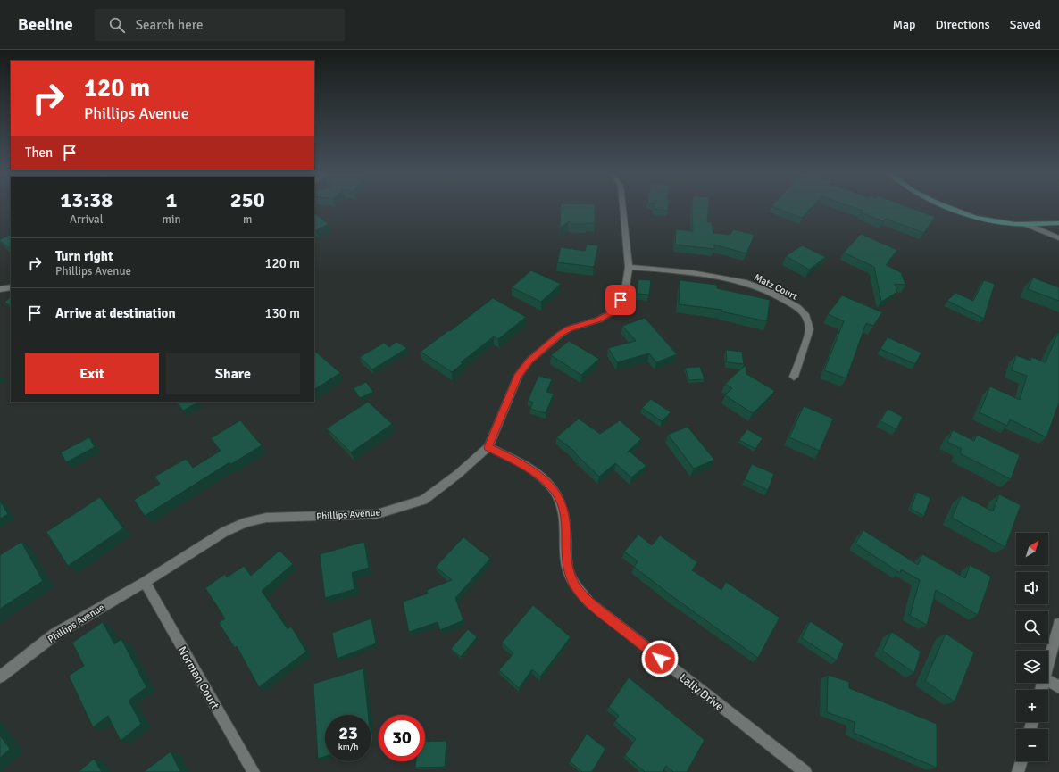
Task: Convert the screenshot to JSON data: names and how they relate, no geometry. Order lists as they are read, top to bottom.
{
  "streets": {
    "street": [
      "Matz Court",
      "Phillips Avenue",
      "Norman Court",
      "Lally Drive"
    ]
  },
  "crossings": [
    ["Matz Court", "Phillips Avenue"],
    ["Phillips Avenue", "Norman Court"],
    ["Phillips Avenue", "Lally Drive"]
  ],
  "north": "top right",
  "page": {
    "header": "Beeline",
    "search": "Search here",
    "nav": ["Map", "Directions", "Saved"],
    "turn": ["120 m", "Phillips Avenue"],
    "then": "Then",
    "eta": [
      "13:38",
      "Arrival",
      "1",
      "min",
      "250",
      "m"
    ],
    "list": [
      {
        "name": "Turn right",
        "note": "Phillips Avenue",
        "value": "120 m"
      },
      {
        "name": "Arrive at destination",
        "value": "130 m"
      }
    ],
    "buttons": ["Exit", "Share"],
    "map_buttons": ["+", "−"],
    "speed": "23 km/h",
    "limit": "30"
  }
}
